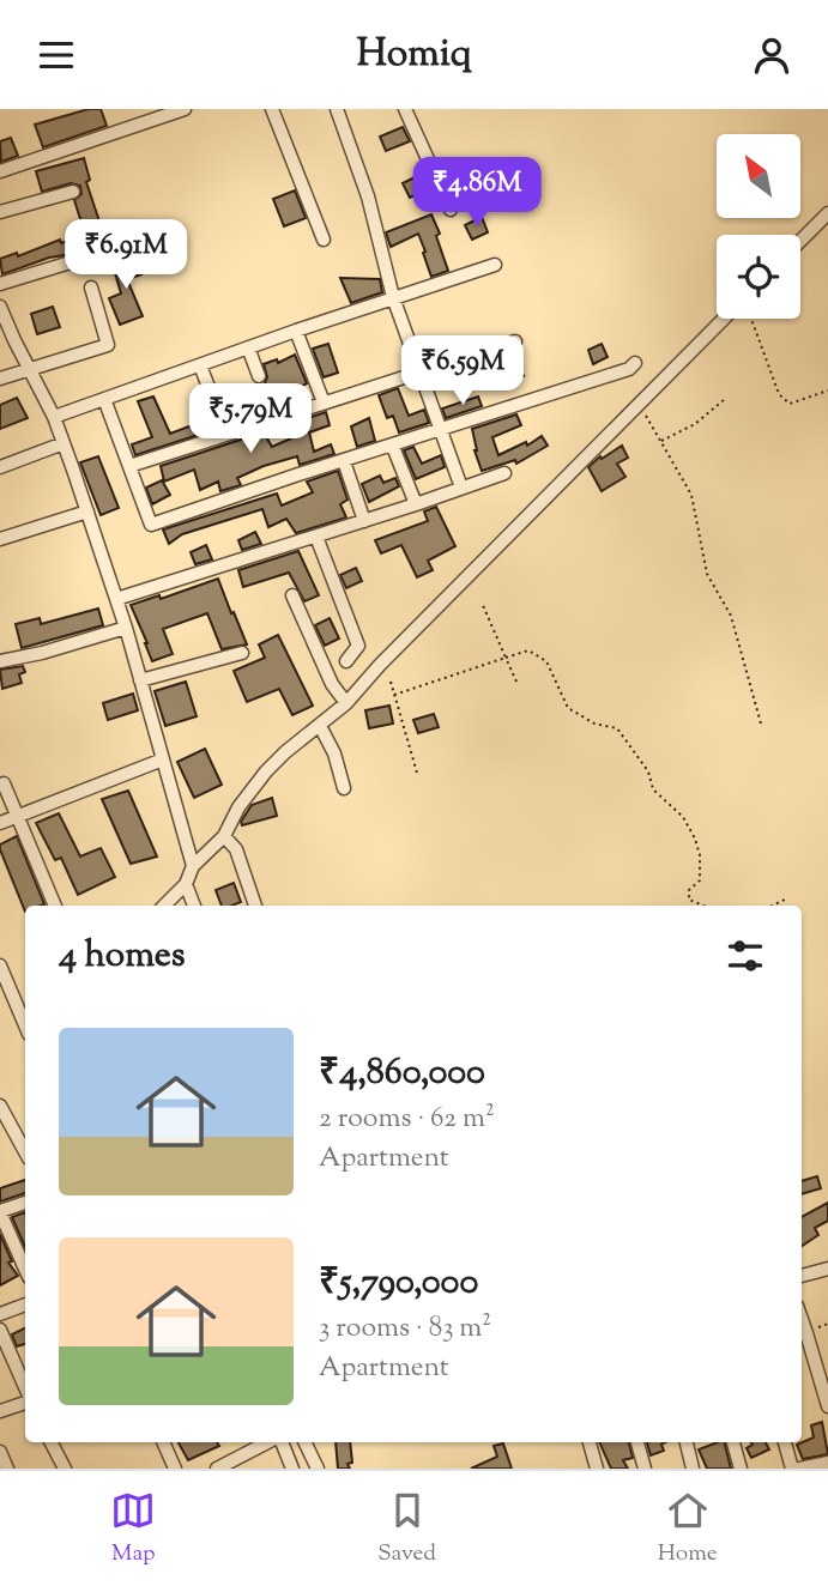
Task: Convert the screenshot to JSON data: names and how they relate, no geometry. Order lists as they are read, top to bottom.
{
  "north": "top left",
  "page": {
    "header": "Homiq",
    "price": [
      "₹4.86M",
      "₹6.91M",
      "₹6.59M",
      "₹5.79M"
    ],
    "heading": "4 homes",
    "list": [
      {
        "name": "₹4,860,000",
        "note": "2 rooms · 62 m² · Apartment"
      },
      {
        "name": "₹5,790,000",
        "note": "3 rooms · 83 m² · Apartment"
      }
    ],
    "tabs": ["Map", "Saved", "Home"]
  }
}
